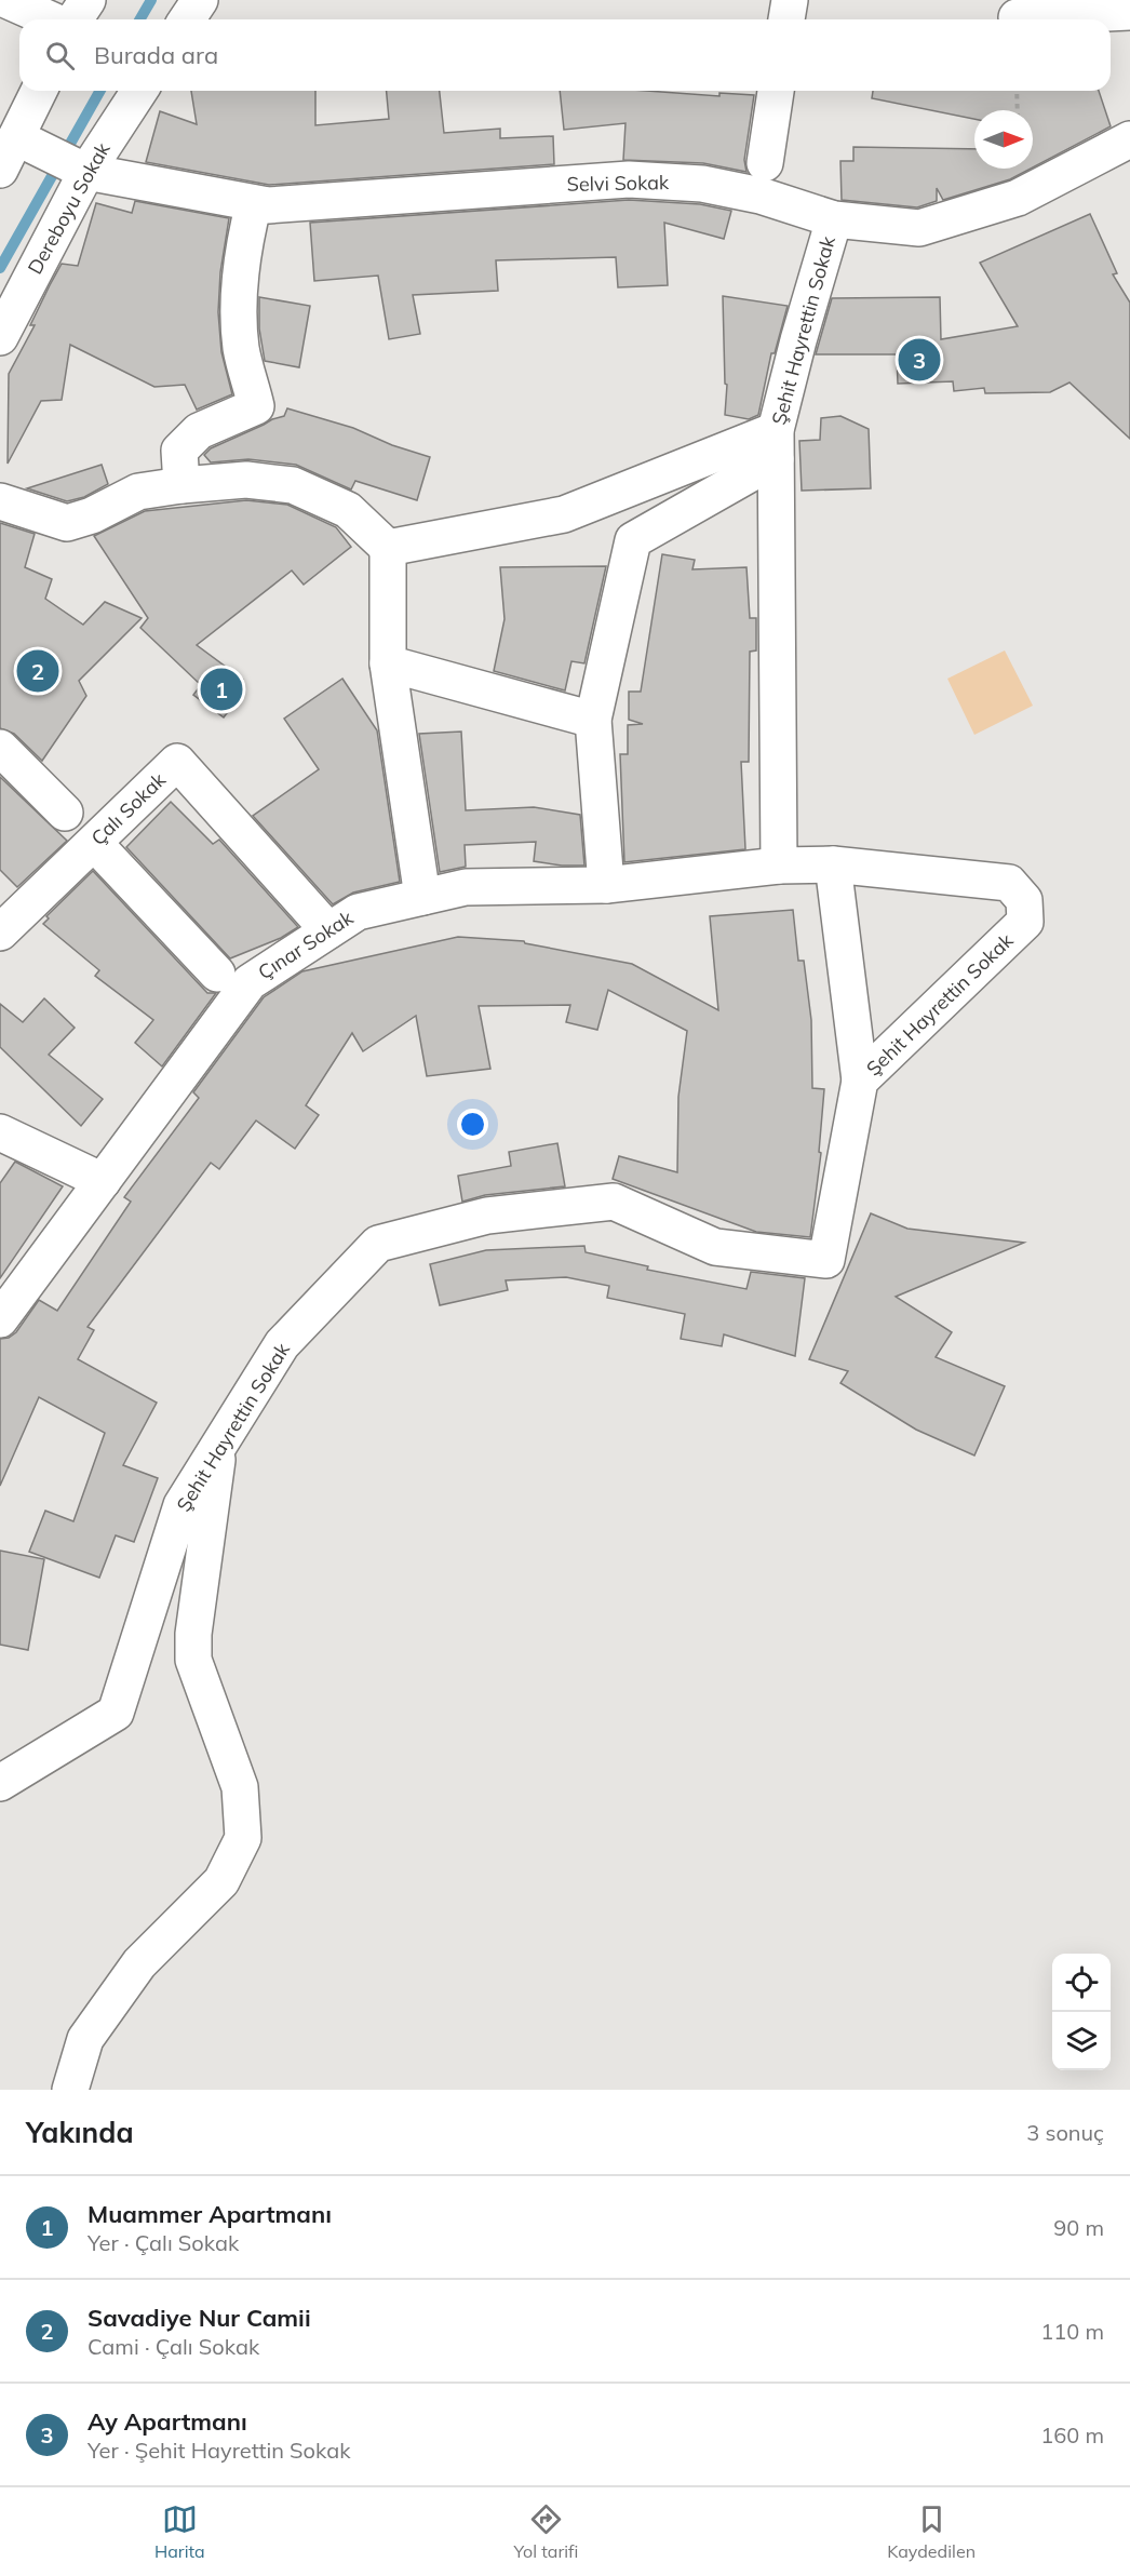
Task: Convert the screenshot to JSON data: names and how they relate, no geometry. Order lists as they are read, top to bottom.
{
  "streets": {
    "street": [
      "Selvi Sokak",
      "Dereboyu Sokak",
      "Şehit Hayrettin Sokak",
      "Çalı Sokak",
      "Çınar Sokak"
    ]
  },
  "crossings": [
    ["Selvi Sokak", "Dereboyu Sokak"],
    ["Selvi Sokak", "Şehit Hayrettin Sokak"],
    ["Şehit Hayrettin Sokak", "Çınar Sokak"],
    ["Çalı Sokak", "Çınar Sokak"]
  ],
  "north": "right",
  "page": {
    "search": "Burada ara",
    "pins": ["3", "2", "1"],
    "heading": ["Yakında", "3 sonuç"],
    "list": [
      {
        "mark": "1",
        "name": "Muammer Apartmanı",
        "note": "Yer · Çalı Sokak",
        "value": "90 m"
      },
      {
        "mark": "2",
        "name": "Savadiye Nur Camii",
        "note": "Cami · Çalı Sokak",
        "value": "110 m"
      },
      {
        "mark": "3",
        "name": "Ay Apartmanı",
        "note": "Yer · Şehit Hayrettin Sokak",
        "value": "160 m"
      }
    ],
    "nav": ["Harita", "Yol tarifi", "Kaydedilen"]
  }
}
